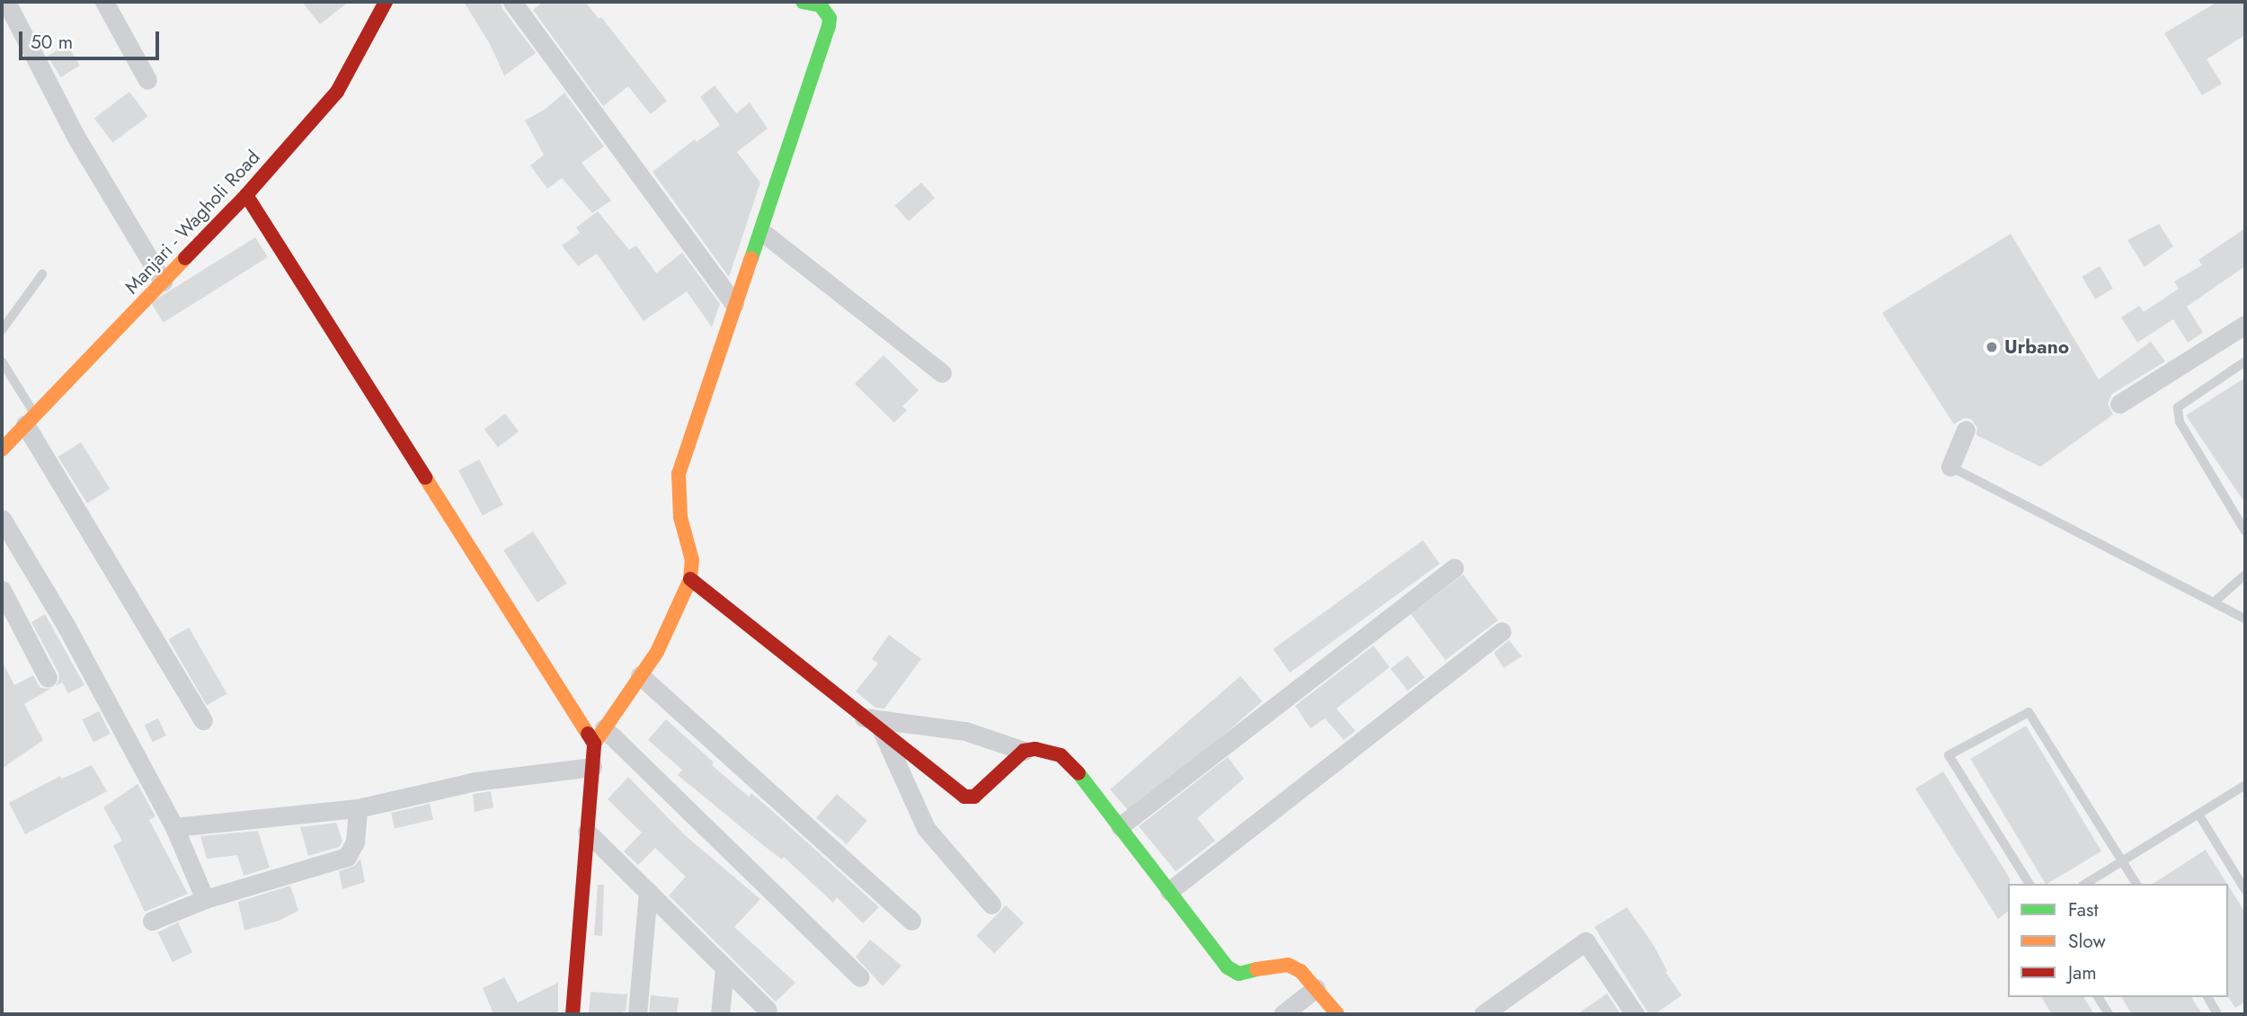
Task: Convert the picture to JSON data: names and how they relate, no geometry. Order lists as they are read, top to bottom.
{
  "streets": {
    "street": ["Manjari - Wagholi Road"]
  },
  "places": ["Urbano"],
  "legend": ["Fast", "Slow", "Jam"],
  "scale_bar": "50 m"
}
